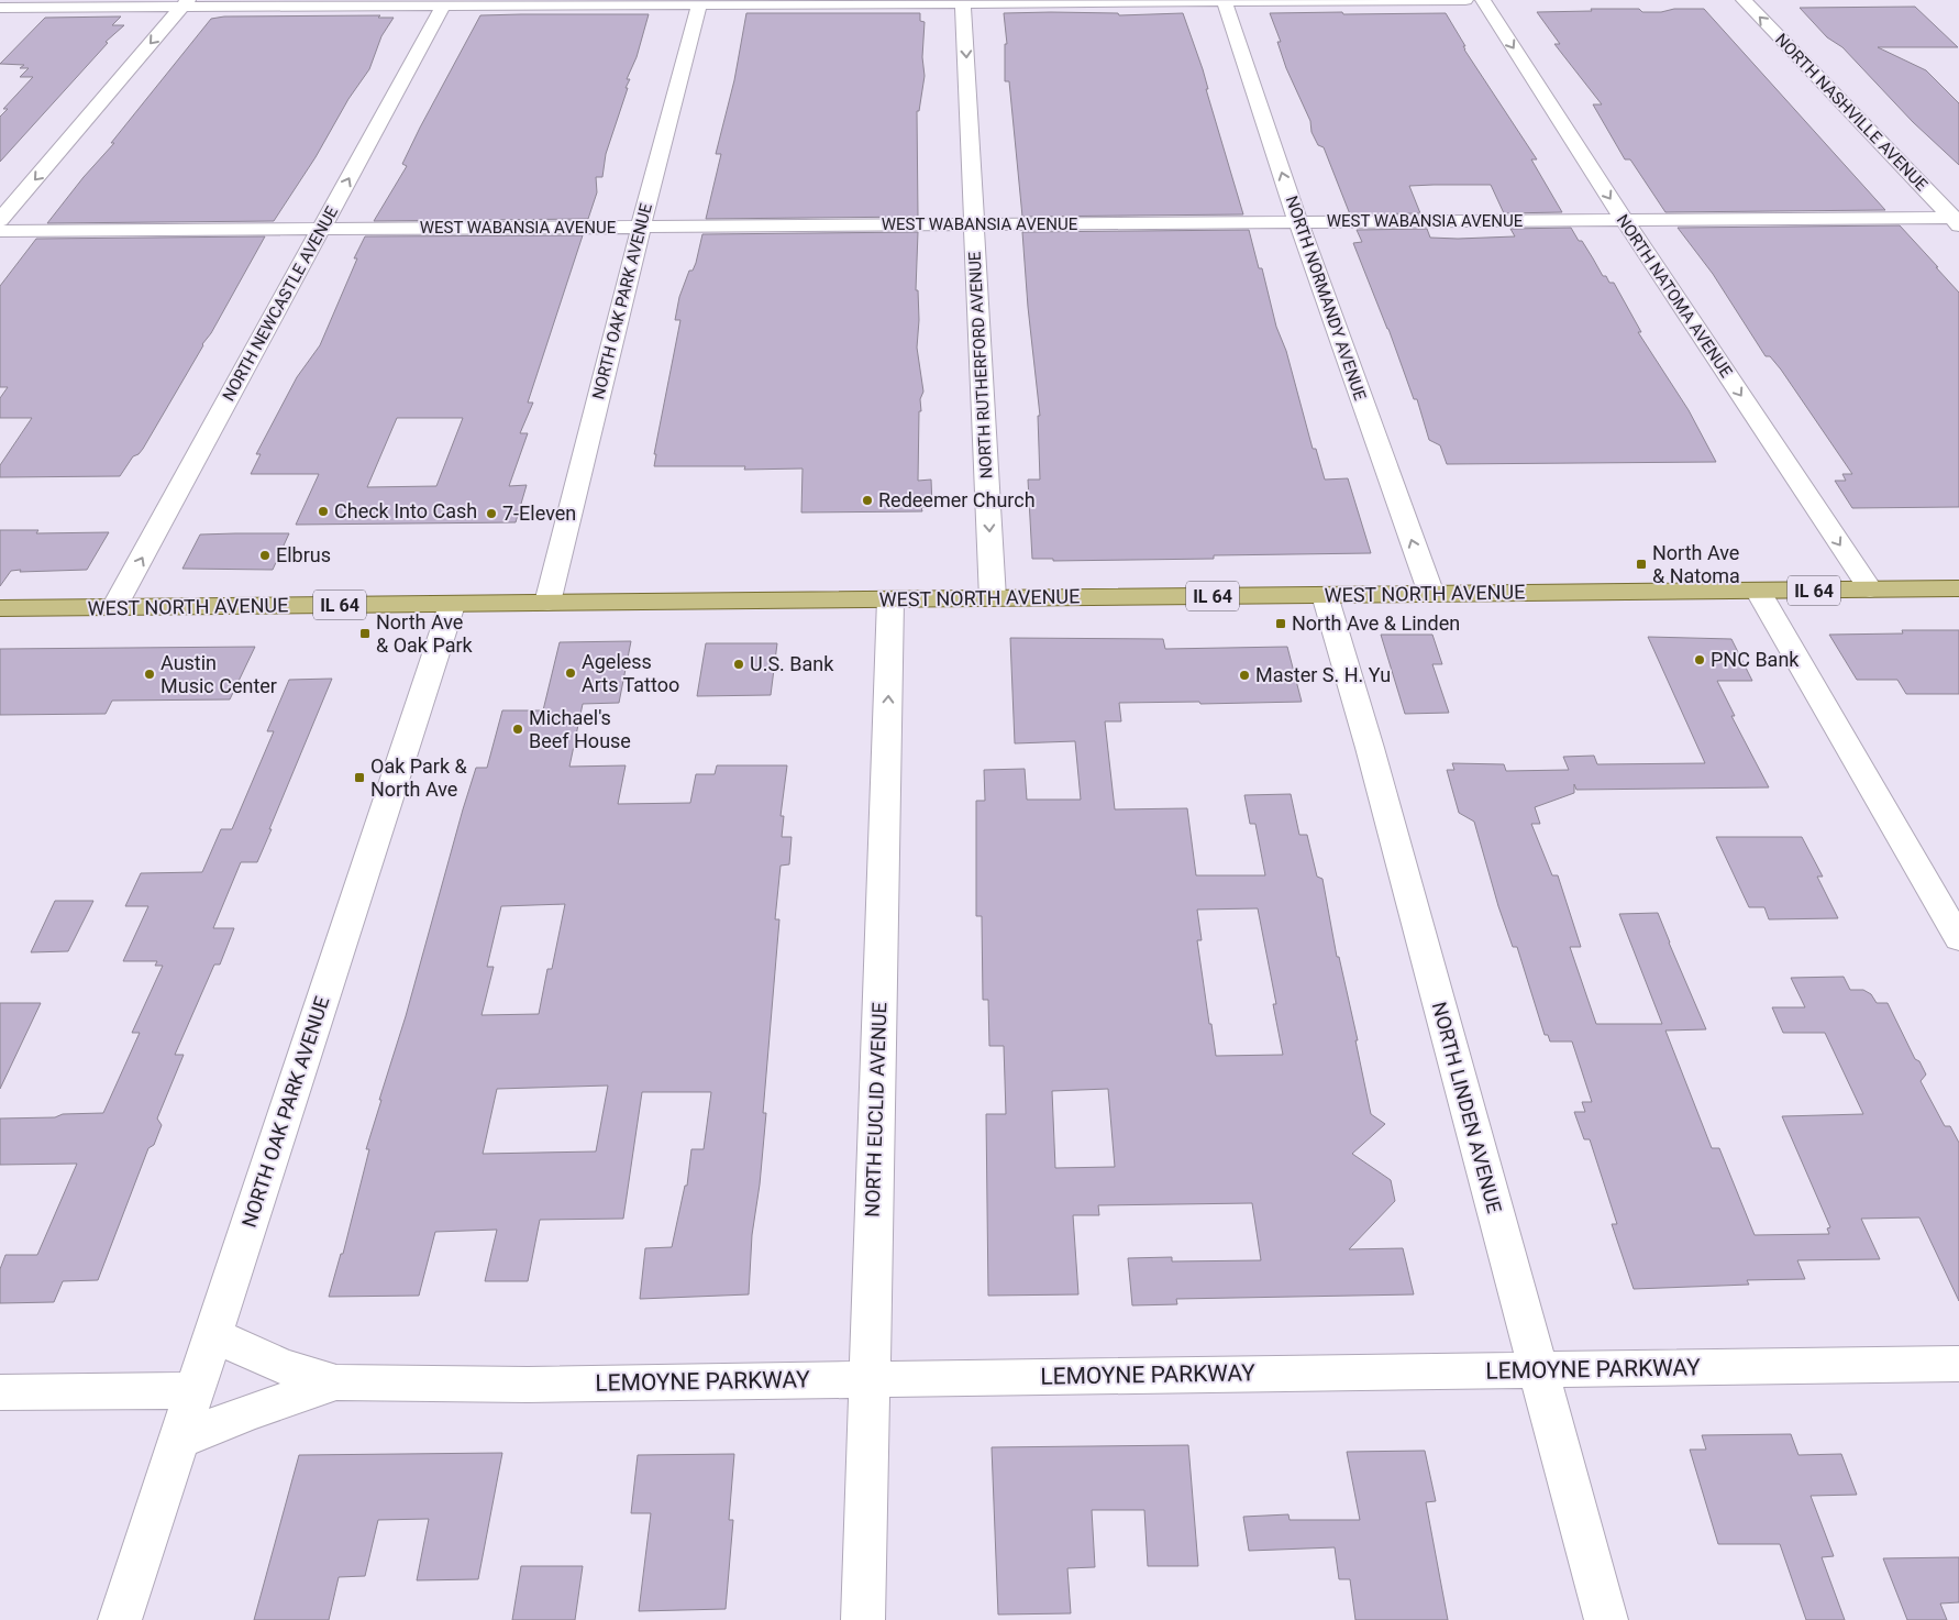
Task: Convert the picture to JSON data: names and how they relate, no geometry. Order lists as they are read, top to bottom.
{
  "streets": {
    "main road": ["IL 64", "WEST NORTH AVENUE"],
    "street": [
      "NORTH NASHVILLE AVENUE",
      "WEST WABANSIA AVENUE",
      "NORTH NATOMA AVENUE",
      "NORTH NORMANDY AVENUE",
      "NORTH OAK PARK AVENUE",
      "NORTH NEWCASTLE AVENUE",
      "NORTH RUTHERFORD AVENUE",
      "NORTH LINDEN AVENUE",
      "NORTH EUCLID AVENUE",
      "LEMOYNE PARKWAY"
    ]
  },
  "crossings": [
    ["NORTH NASHVILLE AVENUE", "WEST WABANSIA AVENUE"],
    ["WEST WABANSIA AVENUE", "NORTH NATOMA AVENUE"],
    ["WEST WABANSIA AVENUE", "NORTH NORMANDY AVENUE"],
    ["WEST WABANSIA AVENUE", "NORTH OAK PARK AVENUE"],
    ["WEST WABANSIA AVENUE", "NORTH NEWCASTLE AVENUE"],
    ["WEST WABANSIA AVENUE", "NORTH RUTHERFORD AVENUE"],
    ["NORTH NATOMA AVENUE", "WEST NORTH AVENUE"],
    ["NORTH NORMANDY AVENUE", "WEST NORTH AVENUE"],
    ["NORTH OAK PARK AVENUE", "WEST NORTH AVENUE"],
    ["NORTH OAK PARK AVENUE", "LEMOYNE PARKWAY"],
    ["NORTH NEWCASTLE AVENUE", "WEST NORTH AVENUE"],
    ["NORTH RUTHERFORD AVENUE", "WEST NORTH AVENUE"],
    ["WEST NORTH AVENUE", "NORTH LINDEN AVENUE"],
    ["WEST NORTH AVENUE", "NORTH EUCLID AVENUE"],
    ["NORTH LINDEN AVENUE", "LEMOYNE PARKWAY"],
    ["NORTH EUCLID AVENUE", "LEMOYNE PARKWAY"]
  ],
  "one_way": [
    "NORTH NASHVILLE AVENUE",
    "NORTH NATOMA AVENUE",
    "NORTH NORMANDY AVENUE",
    "NORTH RUTHERFORD AVENUE",
    "NORTH EUCLID AVENUE"
  ],
  "places": {
    "other": [
      "Redeemer Church",
      "Check Into Cash",
      "7-Eleven",
      "Elbrus",
      "PNC Bank",
      "U.S. Bank",
      "Ageless Arts Tattoo",
      "Austin Music Center",
      "Master S. H. Yu",
      "Michael's Beef House"
    ],
    "transit": [
      "North Ave & Natoma",
      "North Ave & Linden",
      "North Ave & Oak Park",
      "Oak Park & North Ave"
    ]
  }
}
